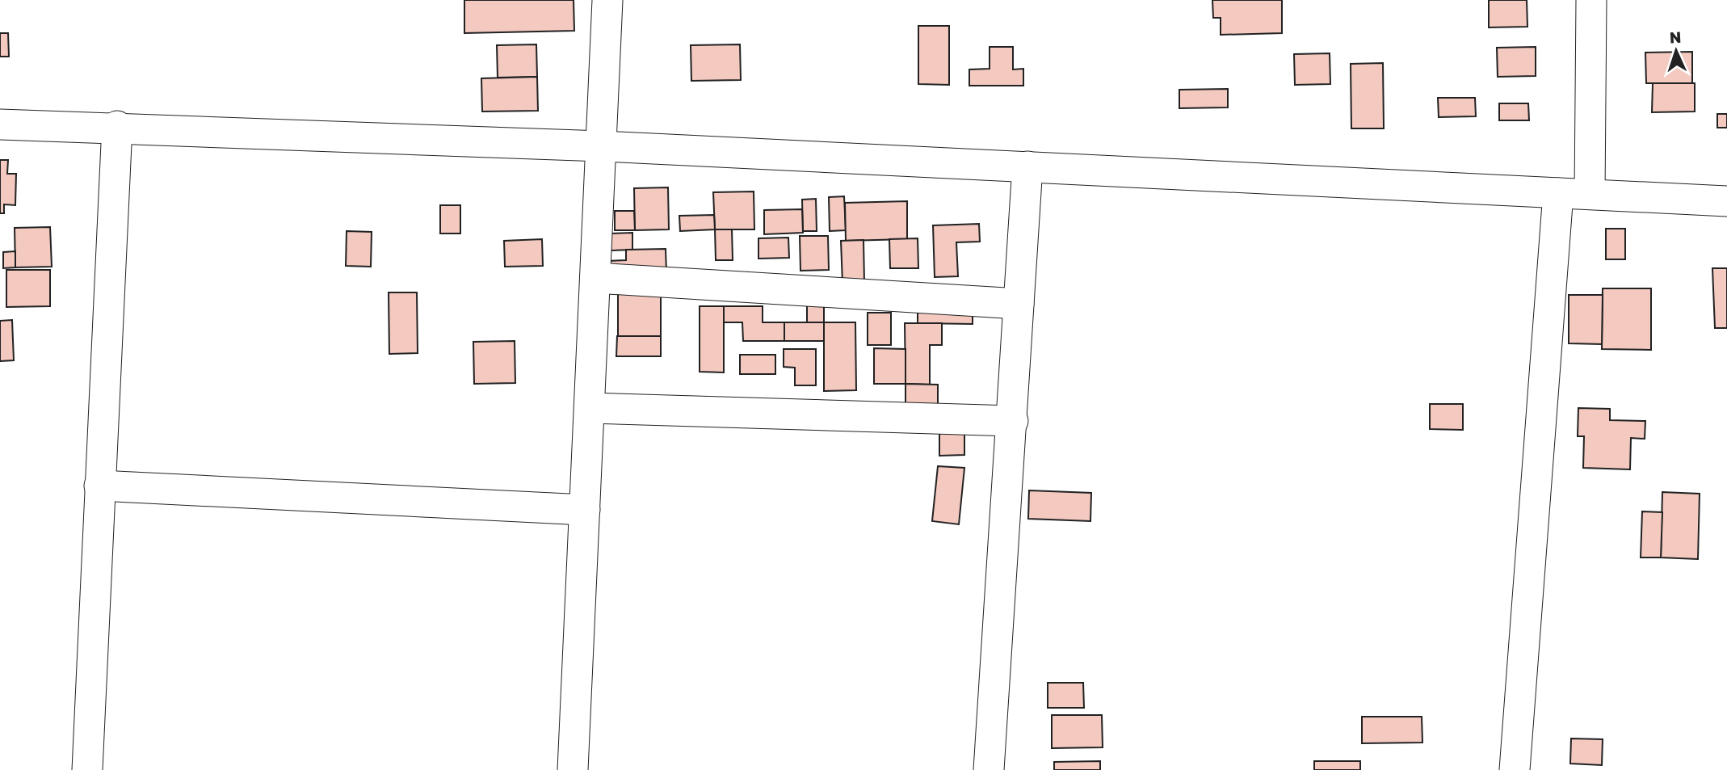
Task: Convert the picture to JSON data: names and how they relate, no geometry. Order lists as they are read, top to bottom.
{
  "north": "top"
}
